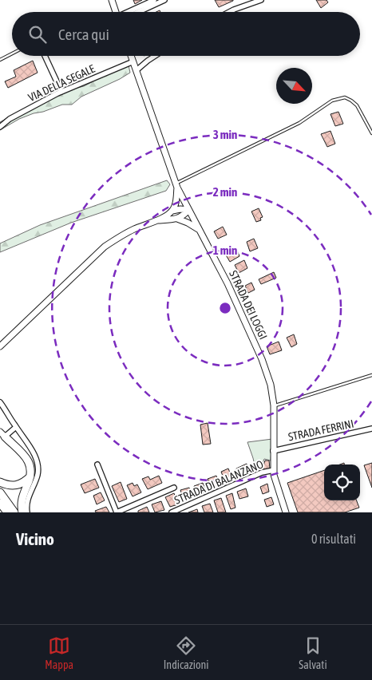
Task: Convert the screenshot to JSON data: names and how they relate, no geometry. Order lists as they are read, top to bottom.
{
  "streets": {
    "street": [
      "VIA DELLA SEGALE",
      "STRADA DEI LOGGI",
      "STRADA FERRINI",
      "STRADA DI BALANZANO"
    ]
  },
  "crossings": [
    ["VIA DELLA SEGALE", "STRADA DEI LOGGI"],
    ["STRADA DEI LOGGI", "STRADA FERRINI"],
    ["STRADA DEI LOGGI", "STRADA DI BALANZANO"]
  ],
  "north": "bottom right",
  "page": {
    "search": "Cerca qui",
    "heading": ["Vicino", "0 risultati"],
    "nav": ["Mappa", "Indicazioni", "Salvati"]
  },
  "rings": ["3 min", "2 min", "1 min"]
}
